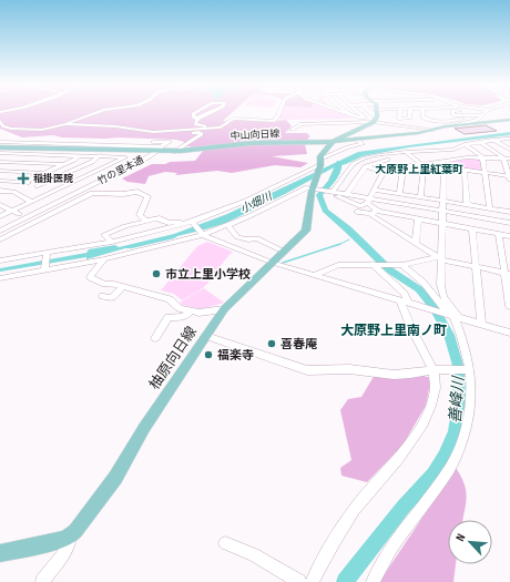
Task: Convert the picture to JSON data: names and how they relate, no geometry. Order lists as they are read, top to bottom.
{
  "streets": {
    "main road": ["中山向日線", "柚原向日線"],
    "street": ["竹の里本通"]
  },
  "crossings": [
    ["中山向日線", "竹の里本通"],
    ["中山向日線", "柚原向日線"]
  ],
  "districts": ["大原野上里紅葉町", "大原野上里南ノ町"],
  "water": ["小畑川", "善峰川"],
  "places": {
    "health": ["稲掛医院"],
    "other": ["市立上里小学校", "喜春庵", "福楽寺"]
  },
  "north": "top left"
}
